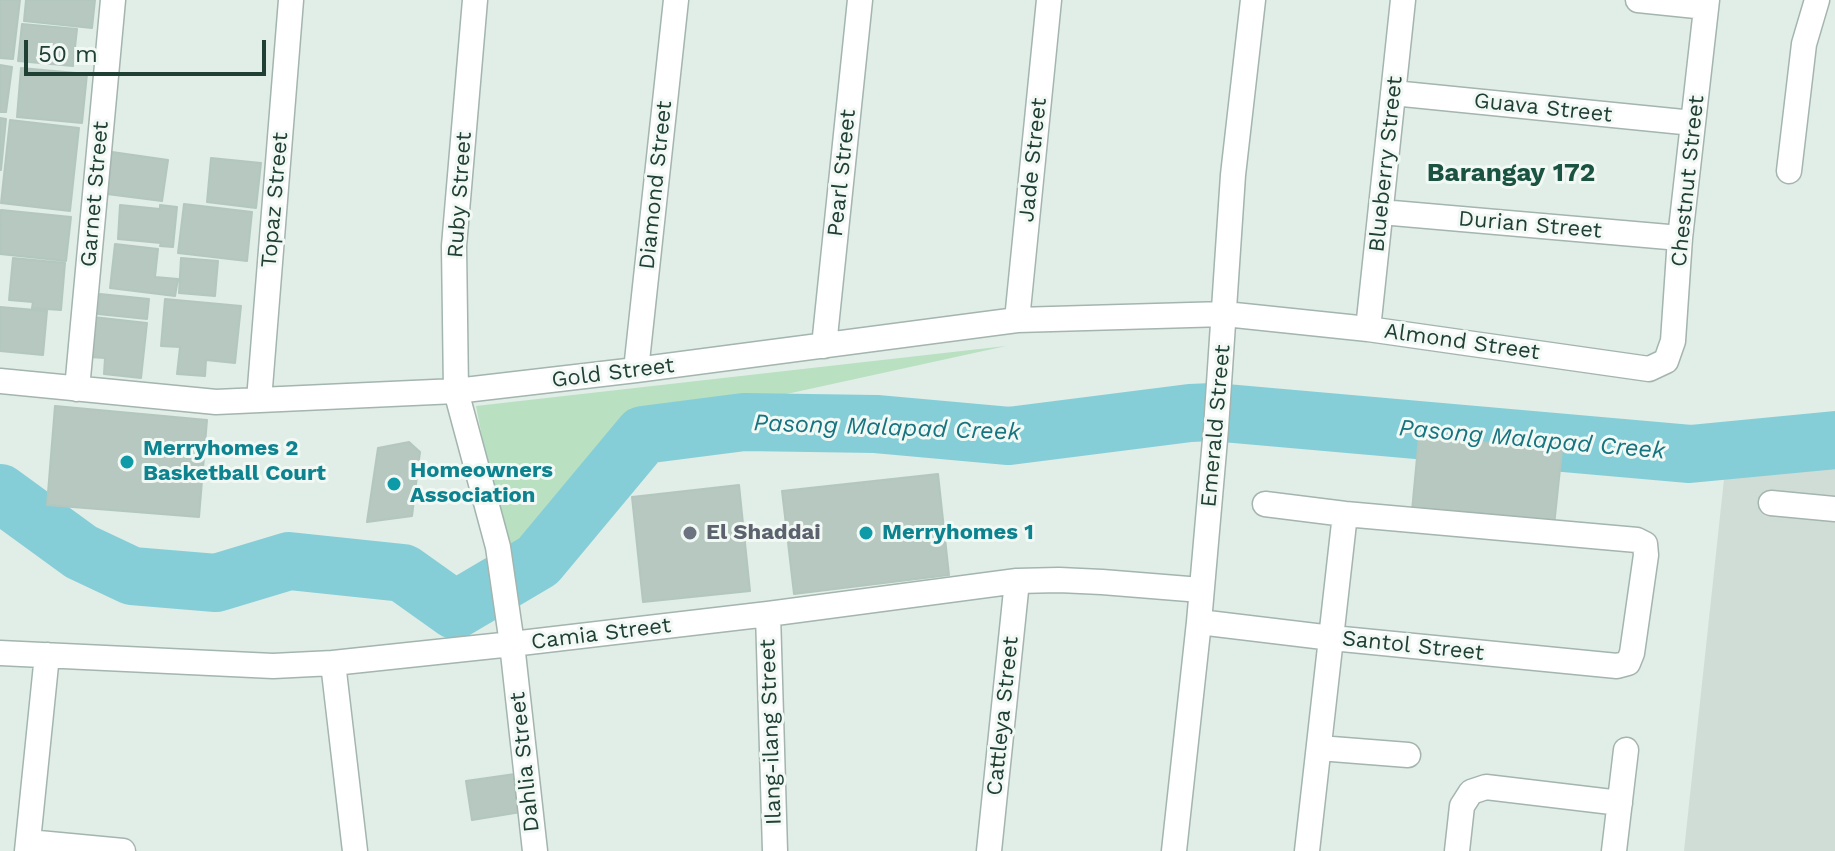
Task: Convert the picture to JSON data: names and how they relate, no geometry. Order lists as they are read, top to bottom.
{
  "streets": {
    "street": [
      "Guava Street",
      "Jade Street",
      "Blueberry Street",
      "Pearl Street",
      "Chestnut Street",
      "Diamond Street",
      "Garnet Street",
      "Ruby Street",
      "Topaz Street",
      "Durian Street",
      "Almond Street",
      "Gold Street",
      "Emerald Street",
      "Camia Street",
      "Santol Street",
      "Cattleya Street",
      "Ilang-ilang Street",
      "Dahlia Street"
    ]
  },
  "crossings": [
    ["Guava Street", "Blueberry Street"],
    ["Guava Street", "Chestnut Street"],
    ["Jade Street", "Gold Street"],
    ["Blueberry Street", "Durian Street"],
    ["Blueberry Street", "Almond Street"],
    ["Pearl Street", "Gold Street"],
    ["Chestnut Street", "Durian Street"],
    ["Chestnut Street", "Almond Street"],
    ["Diamond Street", "Gold Street"],
    ["Garnet Street", "Gold Street"],
    ["Ruby Street", "Gold Street"],
    ["Ruby Street", "Dahlia Street"],
    ["Topaz Street", "Gold Street"],
    ["Almond Street", "Gold Street"],
    ["Almond Street", "Emerald Street"],
    ["Gold Street", "Emerald Street"],
    ["Gold Street", "Dahlia Street"],
    ["Emerald Street", "Camia Street"],
    ["Emerald Street", "Santol Street"],
    ["Camia Street", "Cattleya Street"],
    ["Camia Street", "Ilang-ilang Street"],
    ["Camia Street", "Dahlia Street"]
  ],
  "districts": ["Barangay 172"],
  "water": ["Pasong Malapad Creek"],
  "places": [
    "Merryhomes 2 Basketball Court",
    "Homeowners Association",
    "El Shaddai",
    "Merryhomes 1"
  ],
  "scale_bar": "50 m"
}
